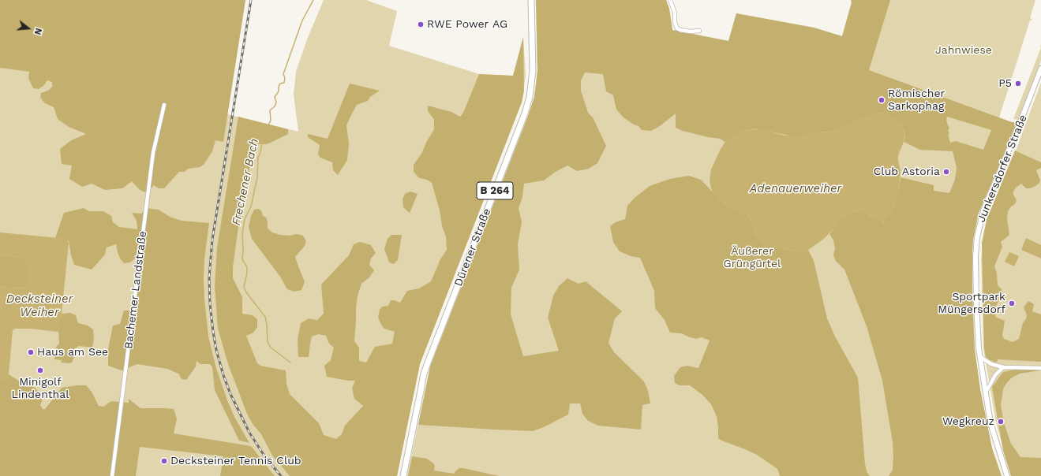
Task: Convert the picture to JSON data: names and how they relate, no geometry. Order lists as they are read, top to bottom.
{
  "streets": {
    "main road": ["B 264", "Dürener Straße"],
    "street": ["Junkersdorfer Straße", "Bachemer Landstraße"]
  },
  "water": ["Frechener Bach", "Adenauerweiher", "Decksteiner Weiher"],
  "parks": ["Jahnwiese", "Äußerer Grüngürtel"],
  "places": [
    "RWE Power AG",
    "P5",
    "Römischer Sarkophag",
    "Club Astoria",
    "Sportpark Müngersdorf",
    "Haus am See",
    "Minigolf Lindenthal",
    "Wegkreuz",
    "Decksteiner Tennis Club"
  ],
  "north": "right"
}
